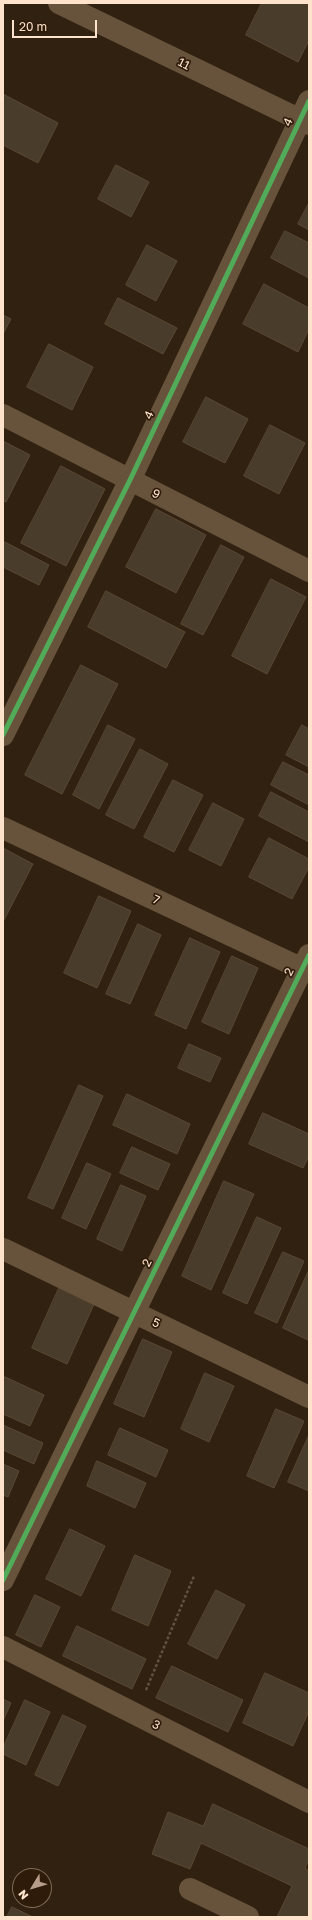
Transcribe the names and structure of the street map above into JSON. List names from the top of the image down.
{
  "streets": {
    "street": [
      "11",
      "4",
      "9",
      "7",
      "2",
      "5",
      "3"
    ]
  },
  "crossings": [
    ["11", "4"],
    ["4", "9"],
    ["7", "2"],
    ["2", "5"]
  ],
  "scale_bar": "20 m",
  "north": "bottom left"
}
